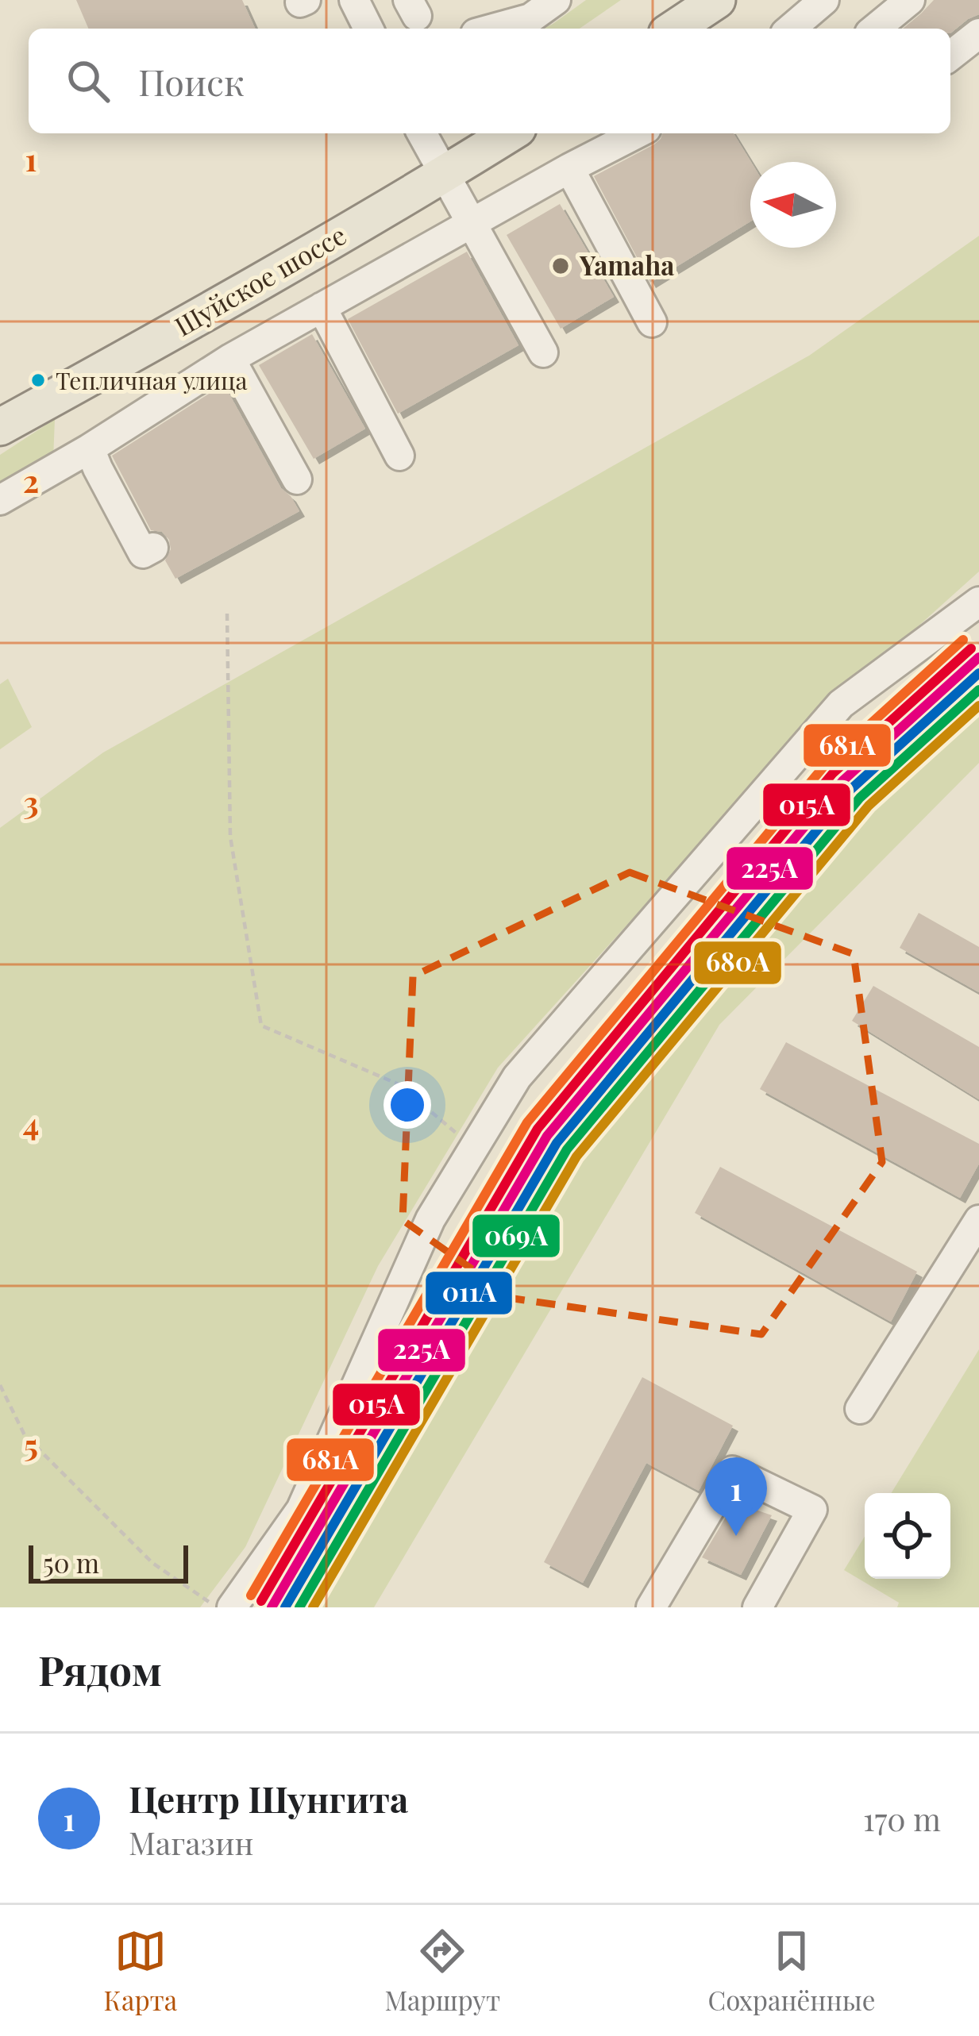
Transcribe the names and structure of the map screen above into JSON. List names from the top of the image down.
{
  "streets": {
    "main road": ["Шуйское шоссе"]
  },
  "places": ["Yamaha", "Тепличная улица"],
  "lines": [
    "transit line 681А",
    "transit line 015А",
    "transit line 225А",
    "transit line 011А",
    "transit line 069А",
    "transit line 680А"
  ],
  "scale_bar": "50 m",
  "north": "left",
  "page": {
    "search": "Поиск",
    "pins": "1",
    "scale": "50 m",
    "heading": "Рядом",
    "list": [
      {
        "mark": "1",
        "name": "Центр Шунгита",
        "note": "Магазин",
        "value": "170 m"
      }
    ],
    "nav": ["Карта", "Маршрут", "Сохранённые"]
  },
  "grid": {
    "rows": [
      "1",
      "2",
      "3",
      "4",
      "5"
    ]
  }
}
